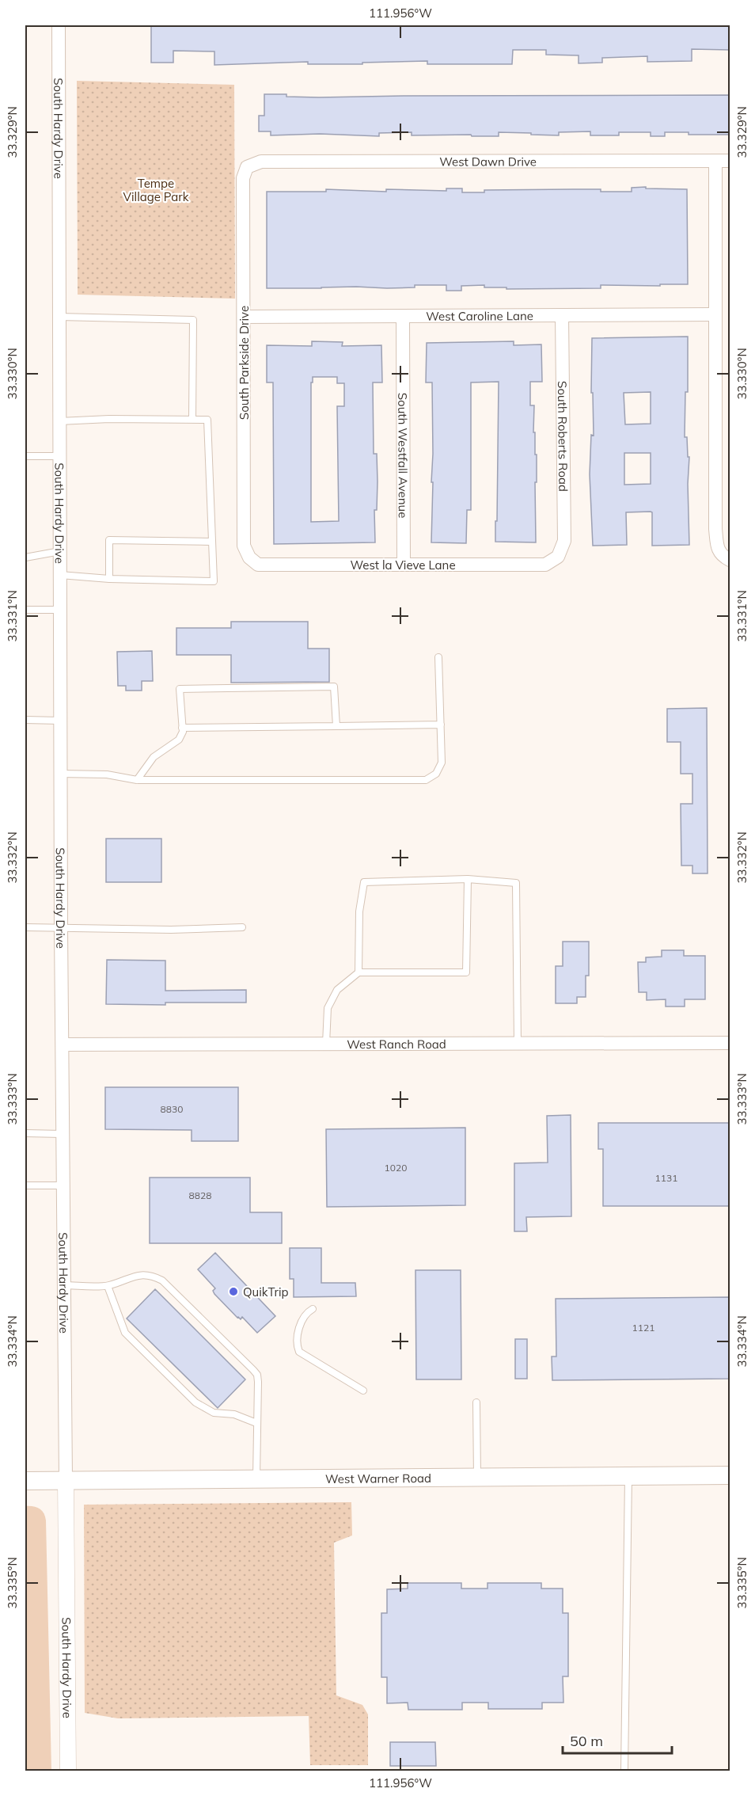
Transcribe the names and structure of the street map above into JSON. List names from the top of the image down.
{
  "streets": {
    "main road": ["West Warner Road"],
    "street": [
      "South Hardy Drive",
      "West Dawn Drive",
      "West Caroline Lane",
      "South Parkside Drive",
      "South Roberts Road",
      "South Westfall Avenue",
      "West la Vieve Lane",
      "West Ranch Road"
    ]
  },
  "crossings": [
    ["South Hardy Drive", "West Ranch Road"],
    ["South Hardy Drive", "West Warner Road"],
    ["West Dawn Drive", "South Parkside Drive"],
    ["West Caroline Lane", "South Parkside Drive"],
    ["West Caroline Lane", "South Roberts Road"],
    ["West Caroline Lane", "South Westfall Avenue"],
    ["South Parkside Drive", "West la Vieve Lane"],
    ["South Roberts Road", "West la Vieve Lane"],
    ["South Westfall Avenue", "West la Vieve Lane"]
  ],
  "parks": ["Tempe Village Park"],
  "places": ["QuikTrip"],
  "house_numbers": [
    "8830",
    "1020",
    "1131",
    "8828",
    "1121"
  ],
  "scale_bar": "50 m",
  "coordinates": [
    "111.956°W",
    "33.329°N",
    "33.330°N",
    "33.331°N",
    "33.332°N",
    "33.333°N",
    "33.334°N",
    "33.335°N"
  ]
}
